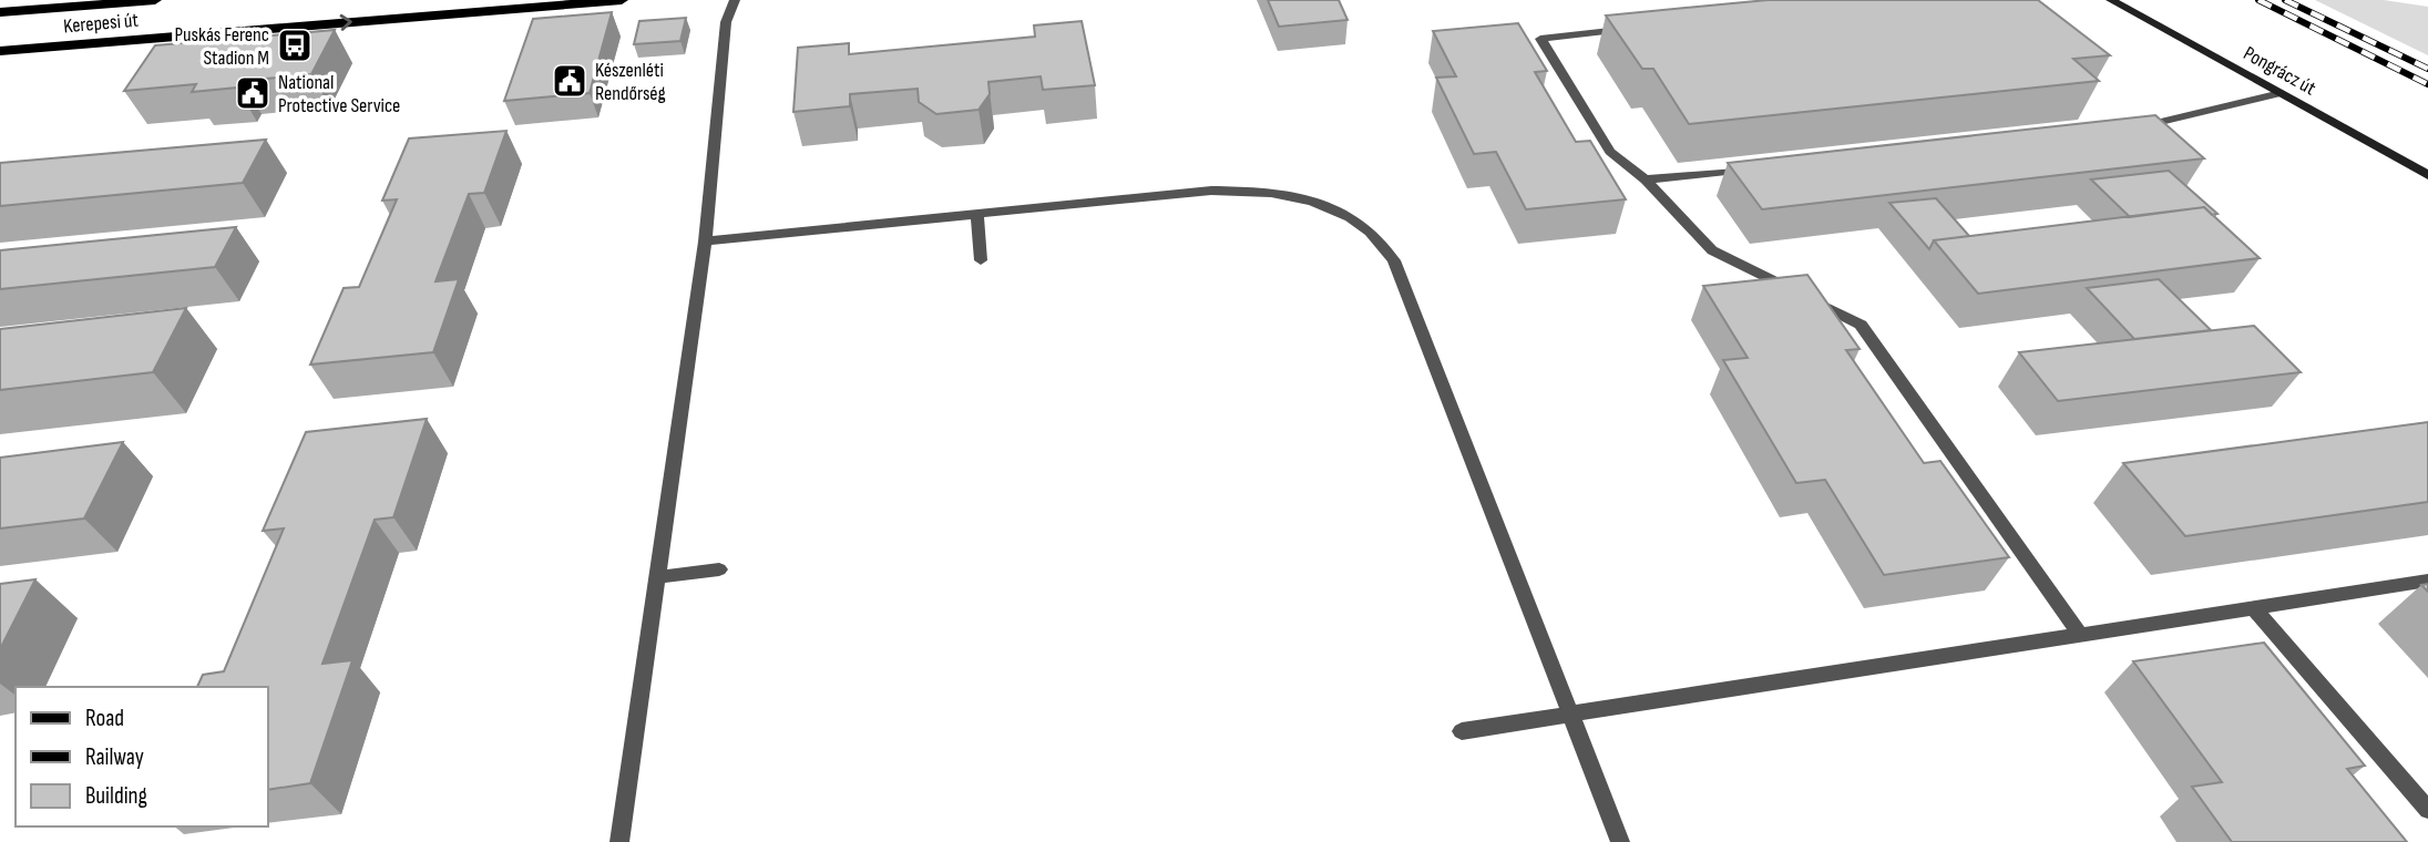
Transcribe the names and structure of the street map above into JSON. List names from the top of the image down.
{
  "streets": {
    "main road": ["Kerepesi út"],
    "street": ["Pongrácz út"]
  },
  "one_way": ["Kerepesi út"],
  "places": {
    "bus stop": ["Puskás Ferenc Stadion M"],
    "public building": ["Készenléti Rendőrség", "National Protective Service"]
  },
  "legend": ["Road", "Railway", "Building"]
}
